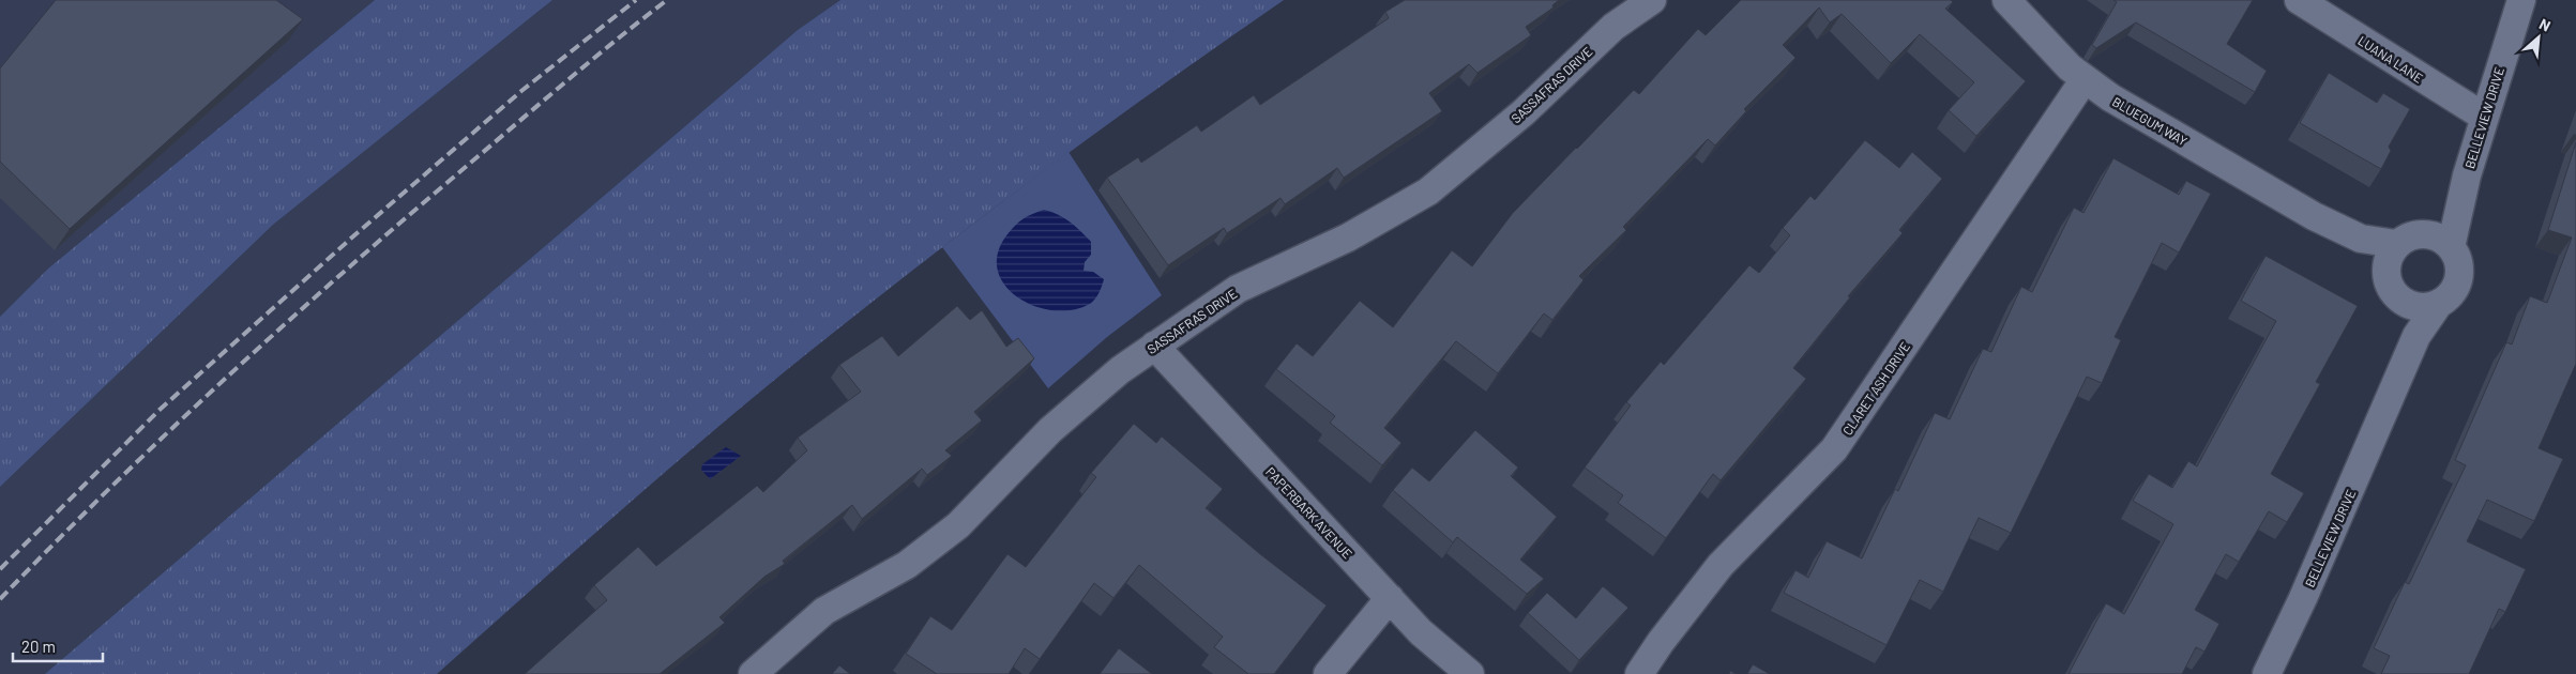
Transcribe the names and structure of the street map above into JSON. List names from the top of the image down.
{
  "streets": {
    "street": [
      "LUANA LANE",
      "SASSAFRAS DRIVE",
      "BELLEVIEW DRIVE",
      "BLUEGUM WAY",
      "CLARET ASH DRIVE",
      "PAPERBARK AVENUE"
    ]
  },
  "crossings": [
    ["LUANA LANE", "BELLEVIEW DRIVE"],
    ["SASSAFRAS DRIVE", "PAPERBARK AVENUE"],
    ["BELLEVIEW DRIVE", "BLUEGUM WAY"],
    ["BLUEGUM WAY", "CLARET ASH DRIVE"]
  ],
  "scale_bar": "20 m",
  "north": "top right"
}
